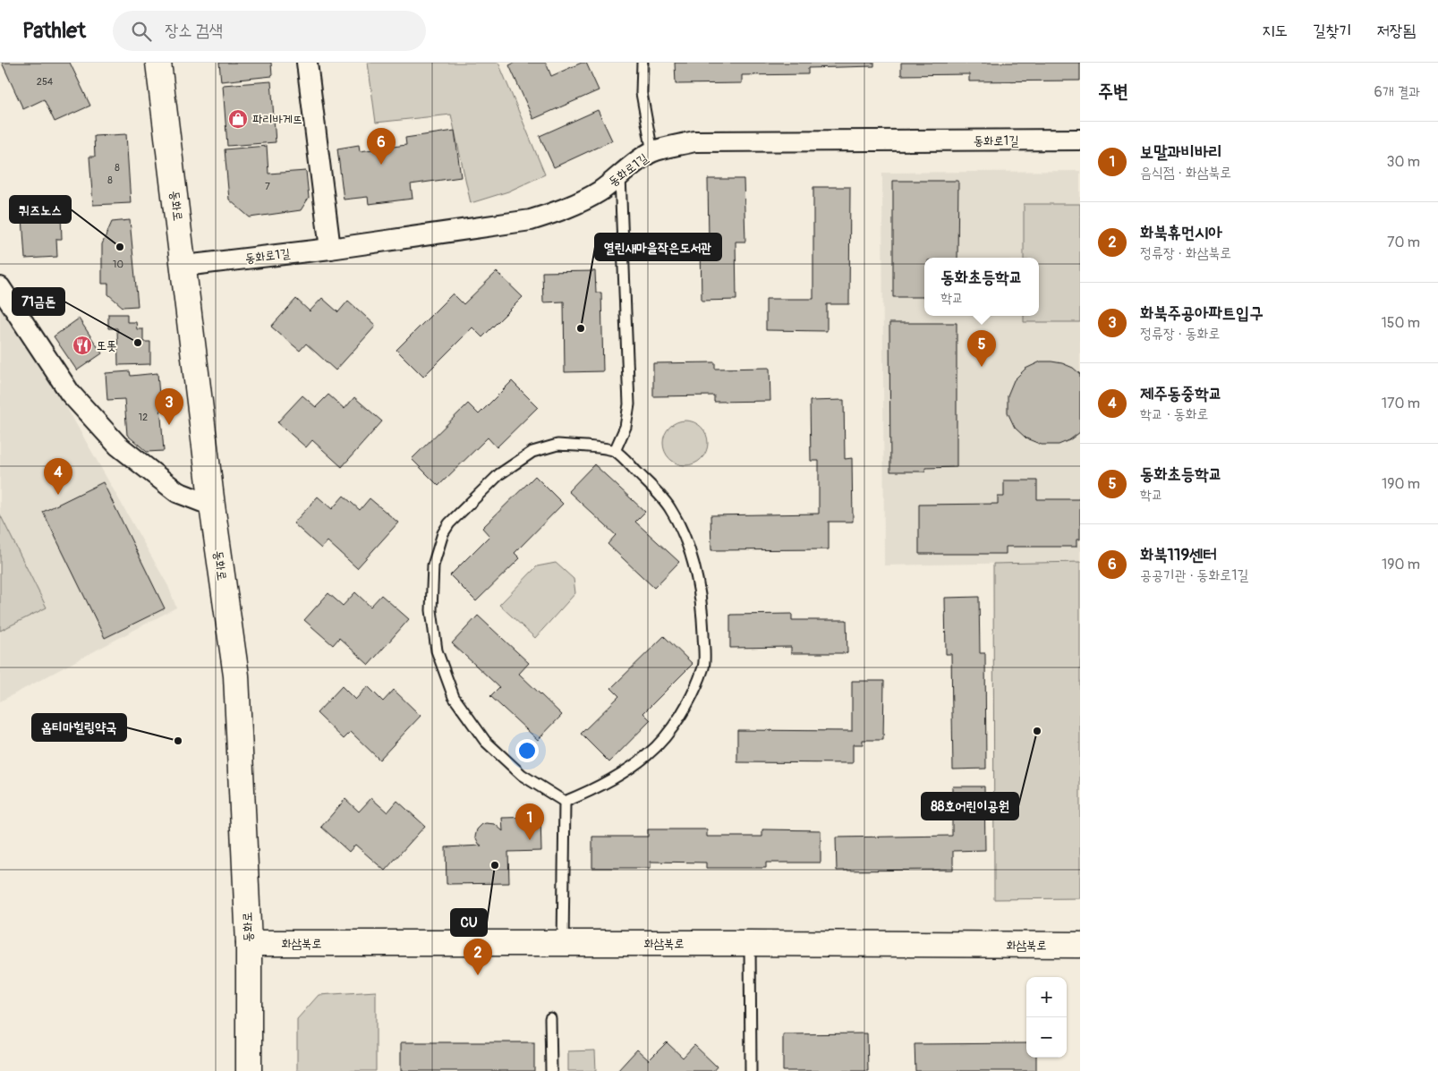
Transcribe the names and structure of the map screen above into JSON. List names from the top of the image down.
{
  "streets": {
    "street": ["동화로1길", "동화로", "화삼북로"]
  },
  "crossings": [
    ["동화로1길", "동화로"],
    ["동화로", "화삼북로"]
  ],
  "places": {
    "shop": ["파리바게뜨"],
    "other": [
      "퀴즈노스",
      "열린새마을작은도서관",
      "71금돈",
      "88호어린이공원",
      "옵티마힐링약국",
      "CU"
    ],
    "restaurant": ["또똣"]
  },
  "house_numbers": [
    "254",
    "8",
    "8",
    "7",
    "10",
    "12"
  ],
  "page": {
    "header": "Pathlet",
    "search": "장소 검색",
    "nav": ["지도", "길찾기", "저장됨"],
    "heading": ["주변", "6개 결과"],
    "list": [
      {
        "mark": "1",
        "name": "보말과비바리",
        "note": "음식점 · 화삼북로",
        "value": "30 m"
      },
      {
        "mark": "2",
        "name": "화북휴먼시아",
        "note": "정류장 · 화삼북로",
        "value": "70 m"
      },
      {
        "mark": "3",
        "name": "화북주공아파트입구",
        "note": "정류장 · 동화로",
        "value": "150 m"
      },
      {
        "mark": "4",
        "name": "제주동중학교",
        "note": "학교 · 동화로",
        "value": "170 m"
      },
      {
        "mark": "5",
        "name": "동화초등학교",
        "note": "학교",
        "value": "190 m"
      },
      {
        "mark": "6",
        "name": "화북119센터",
        "note": "공공기관 · 동화로1길",
        "value": "190 m"
      }
    ],
    "pins": [
      "6",
      "5",
      "3",
      "4",
      "1",
      "2"
    ],
    "popup": ["동화초등학교", "학교"],
    "map_buttons": ["+", "−"]
  }
}
